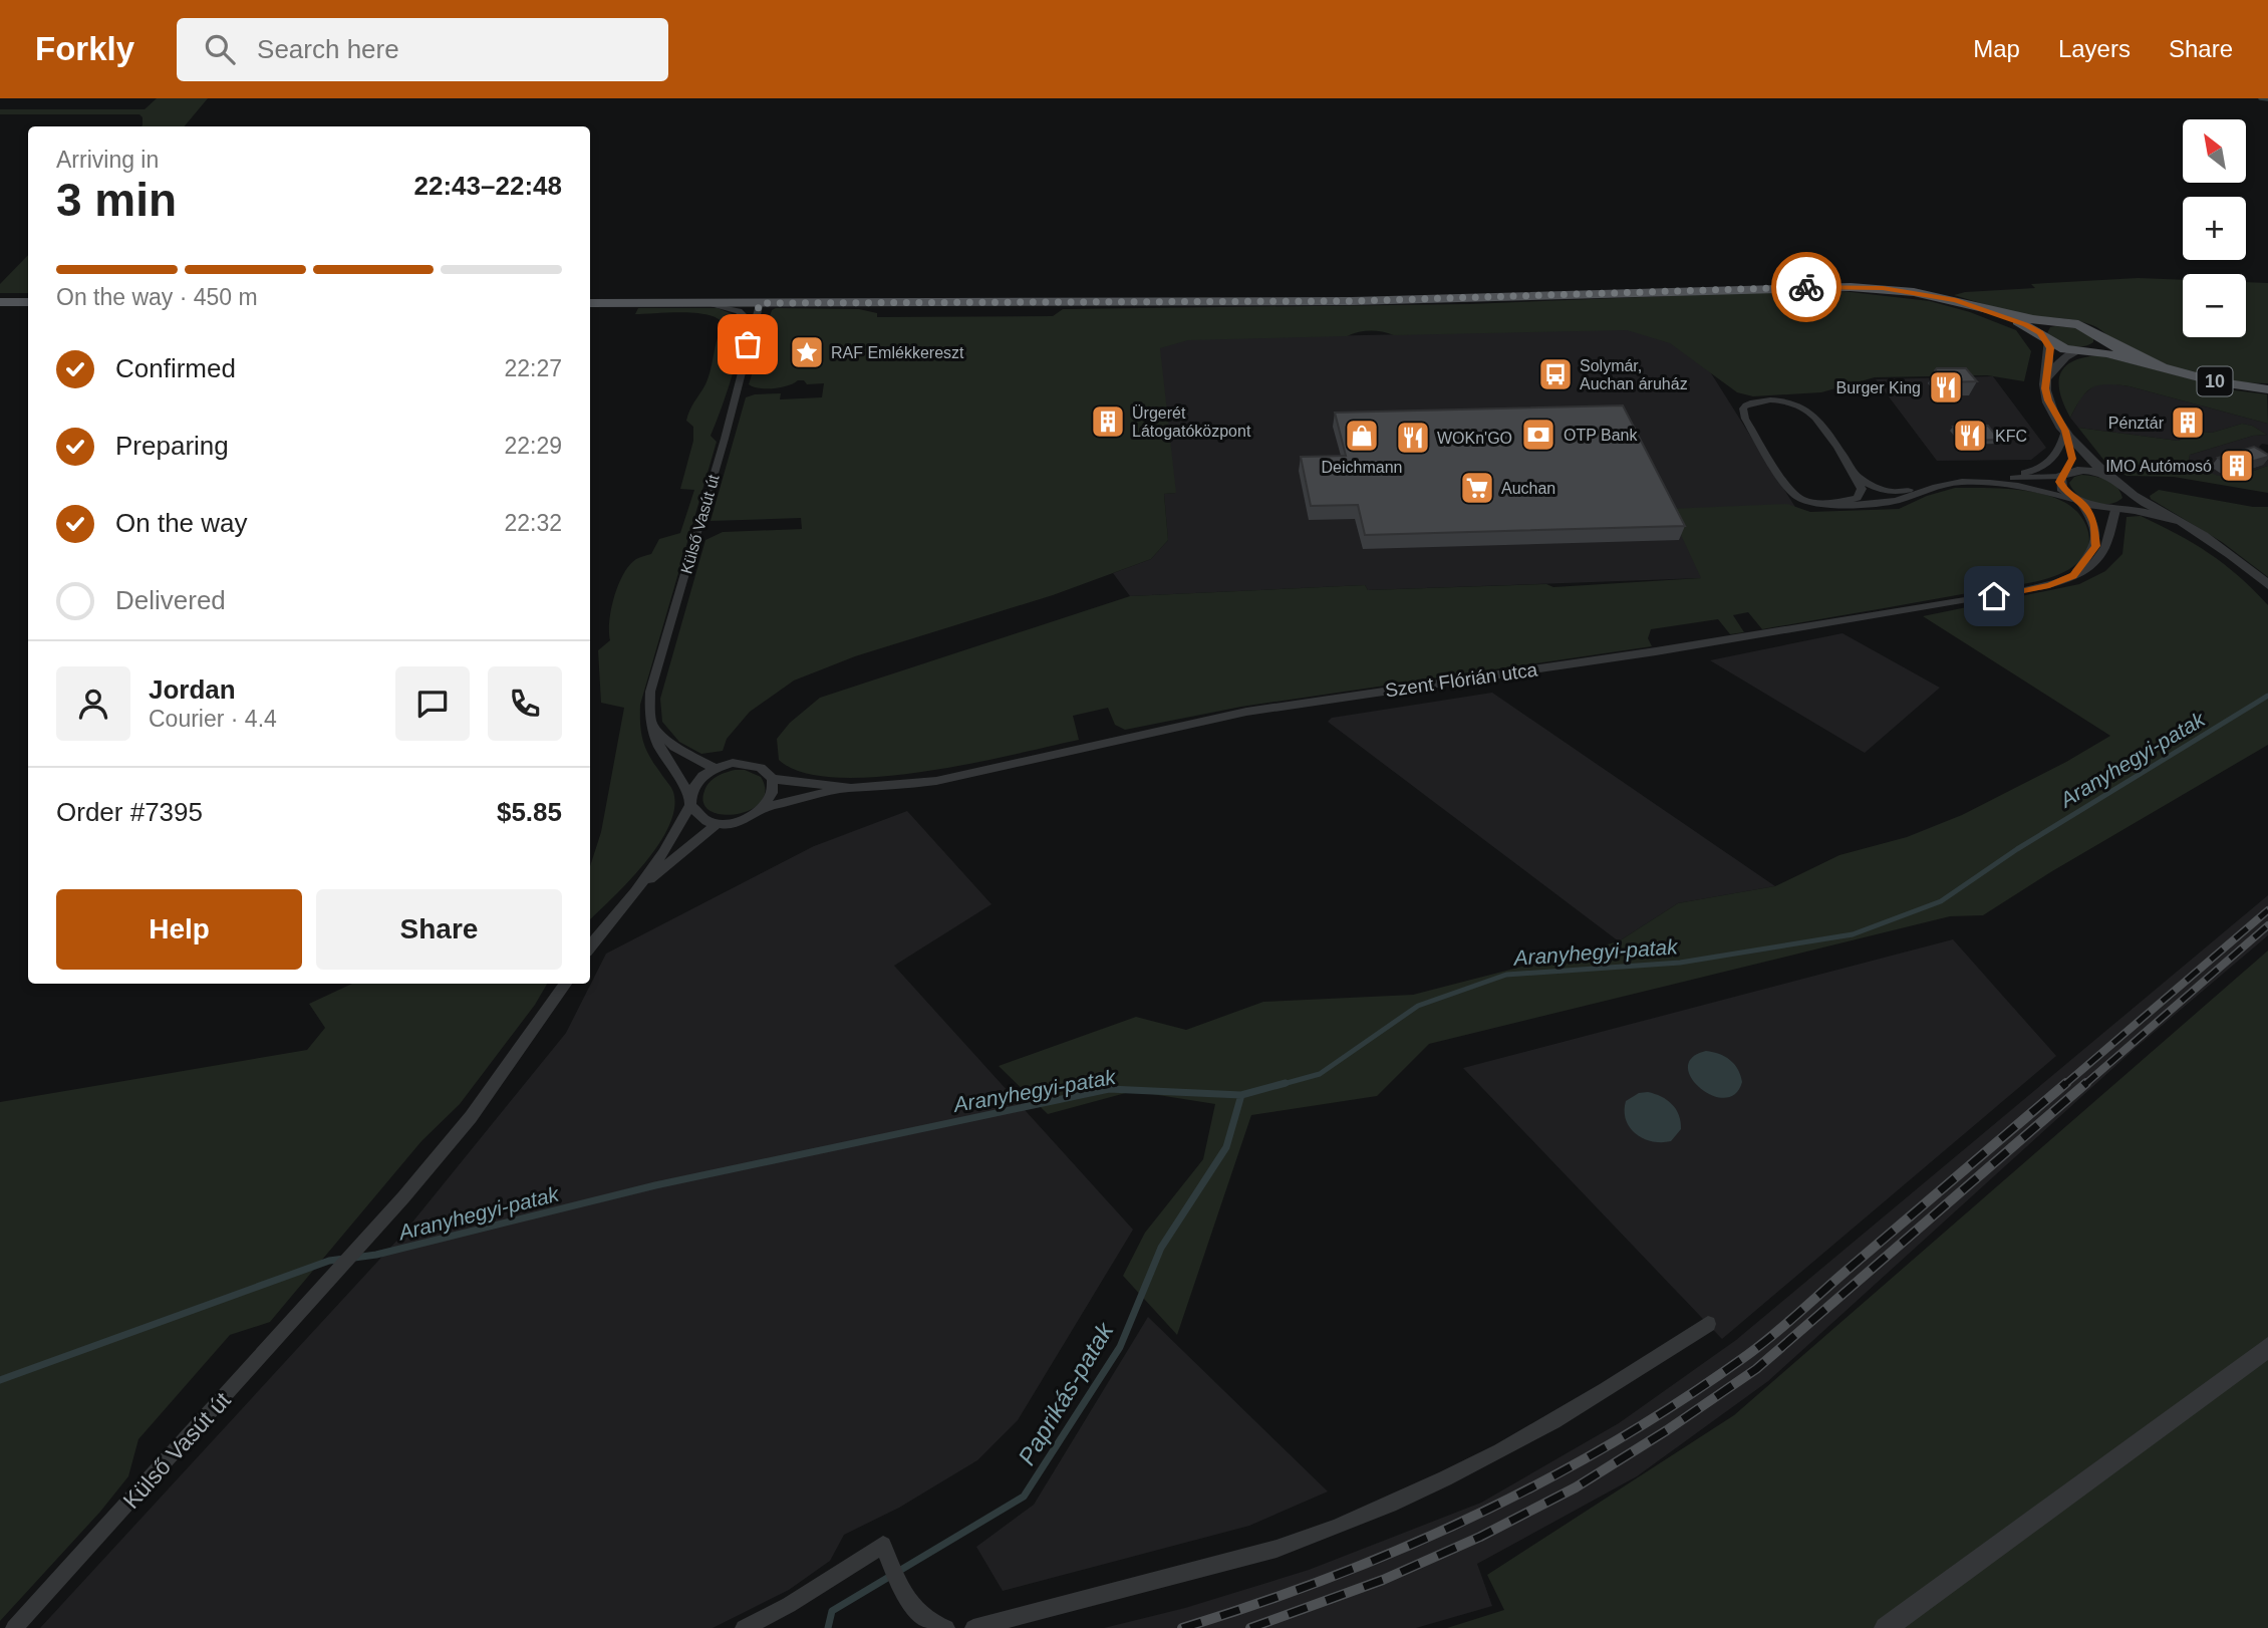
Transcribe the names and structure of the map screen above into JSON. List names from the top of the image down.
{
  "streets": {
    "main road": ["10"],
    "street": ["Külső Vasút út", "Szent Flórián utca"]
  },
  "crossings": [
    ["10", "Külső Vasút út"],
    ["Külső Vasút út", "Szent Flórián utca"]
  ],
  "water": ["Aranyhegyi-patak", "Paprikás-patak"],
  "places": {
    "place": ["RAF Emlékkereszt"],
    "bus stop": ["Solymár, Auchan áruház"],
    "restaurant": ["Burger King", "KFC", "WOKn'GO"],
    "building": ["Ürgerét Látogatóközpont", "Pénztár", "IMO Autómosó"],
    "bank": ["OTP Bank"],
    "shop": ["Deichmann"],
    "supermarket": ["Auchan"]
  },
  "north": "top left",
  "page": {
    "header": "Forkly",
    "search": "Search here",
    "nav": ["Map", "Layers", "Share"],
    "map_buttons": ["+", "−"],
    "heading": ["3 min", "Arriving in", "22:43–22:48"],
    "panel": [
      "Jordan",
      "Courier · 4.4",
      "Order #7395",
      "$5.85"
    ],
    "bar": "On the way · 450 m",
    "list": [
      ["Confirmed", "22:27"],
      ["Preparing", "22:29"],
      ["On the way", "22:32"],
      "Delivered"
    ],
    "buttons": ["Help", "Share"]
  }
}
